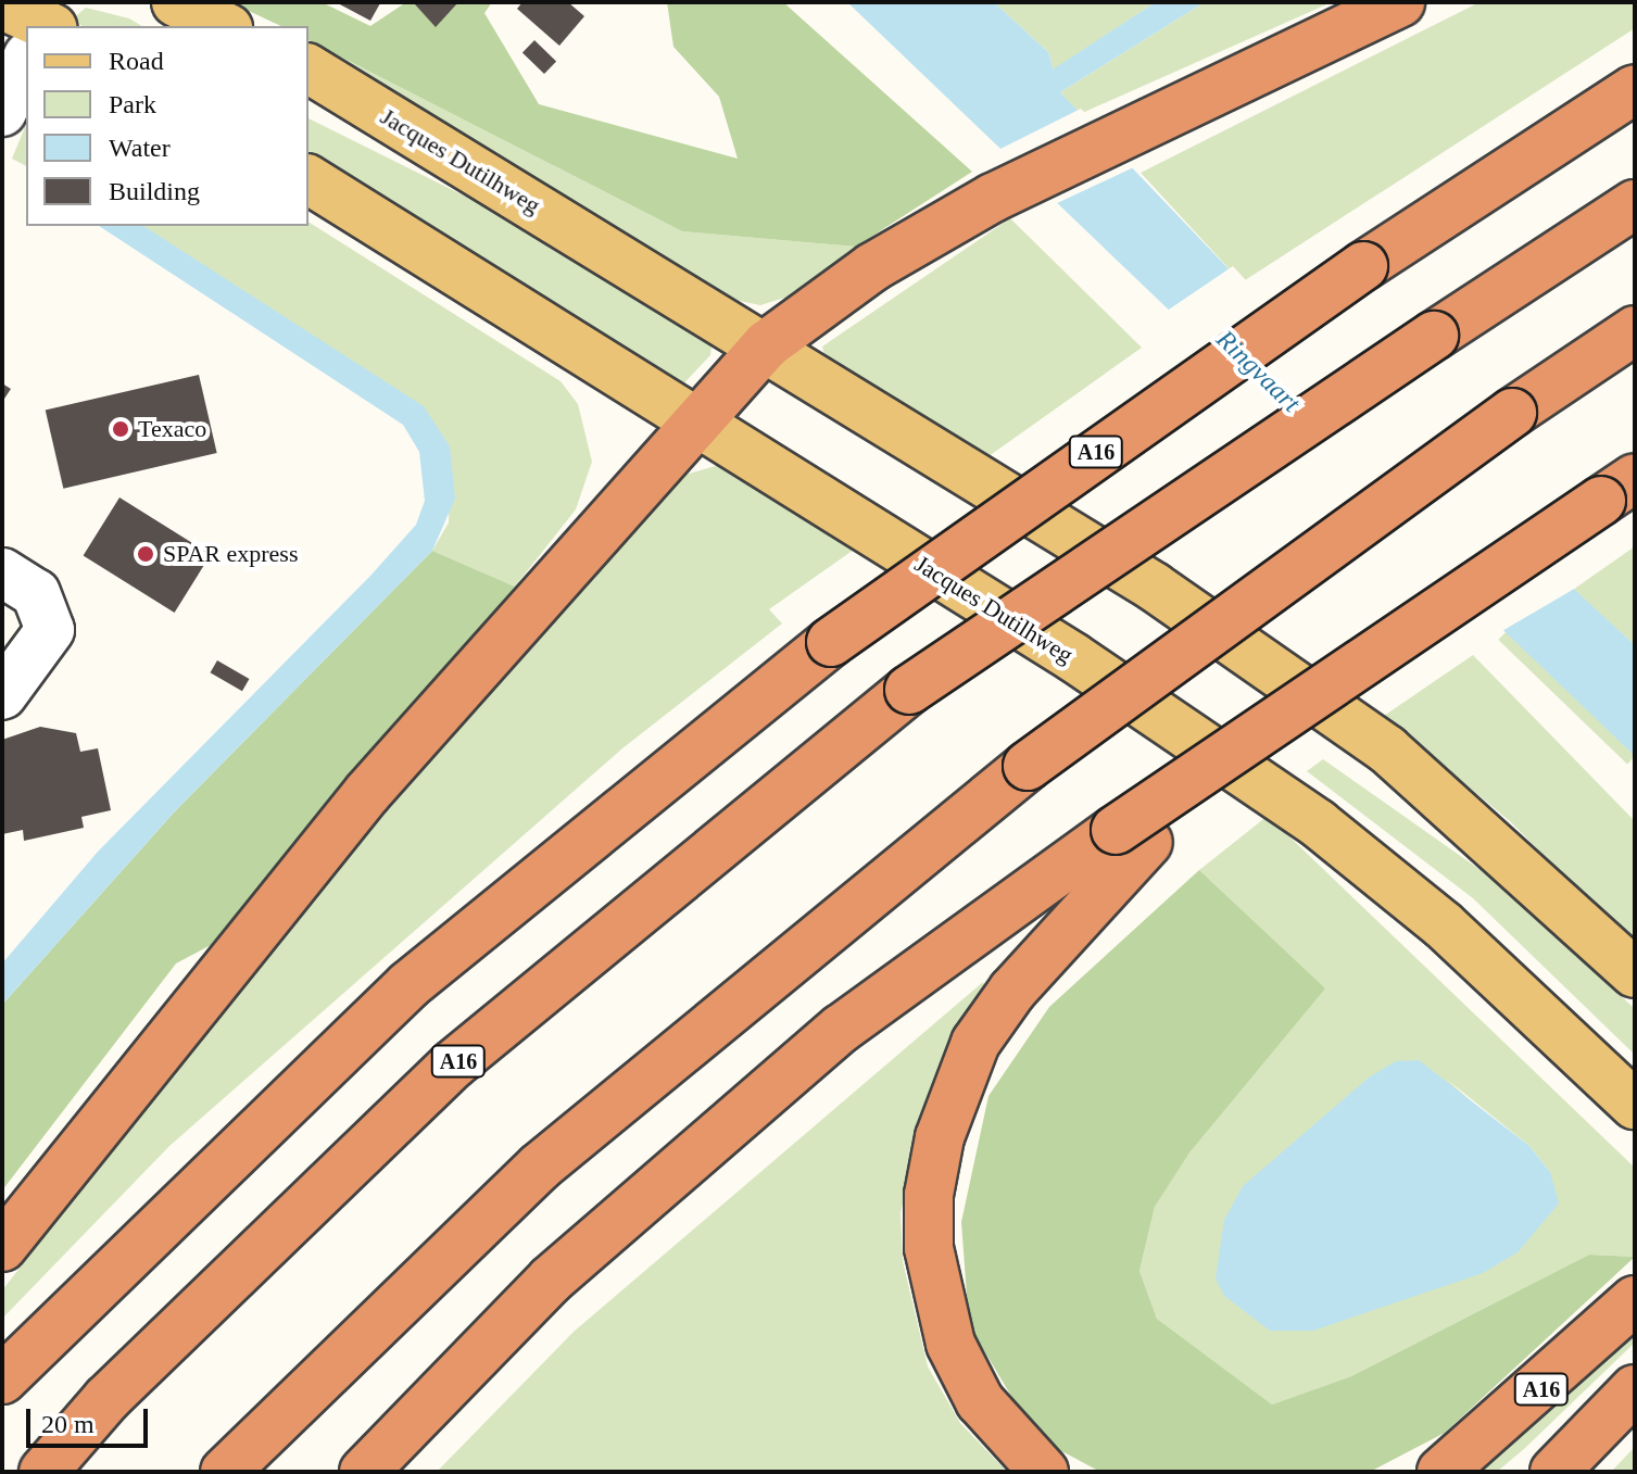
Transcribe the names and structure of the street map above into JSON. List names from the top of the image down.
{
  "streets": {
    "highway": ["A16"],
    "main road": ["Jacques Dutilhweg"]
  },
  "water": ["Ringvaart"],
  "places": ["Texaco", "SPAR express"],
  "legend": [
    "Road",
    "Park",
    "Water",
    "Building"
  ],
  "scale_bar": "20 m"
}
